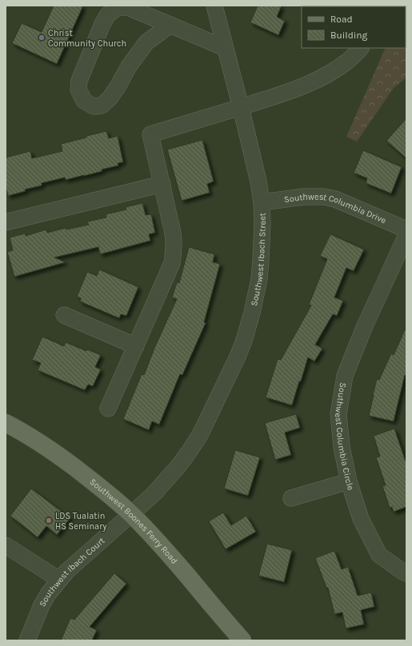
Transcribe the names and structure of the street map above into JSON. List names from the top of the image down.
{
  "streets": {
    "main road": ["Southwest Boones Ferry Road"],
    "street": [
      "Southwest Columbia Drive",
      "Southwest Ibach Street",
      "Southwest Columbia Circle",
      "Southwest Ibach Court"
    ]
  },
  "crossings": [
    ["Southwest Columbia Drive", "Southwest Ibach Street"],
    ["Southwest Ibach Street", "Southwest Boones Ferry Road"],
    ["Southwest Ibach Street", "Southwest Ibach Court"],
    ["Southwest Boones Ferry Road", "Southwest Ibach Court"]
  ],
  "places": ["Christ Community Church", "LDS Tualatin HS Seminary"],
  "legend": ["Road", "Building"]
}
